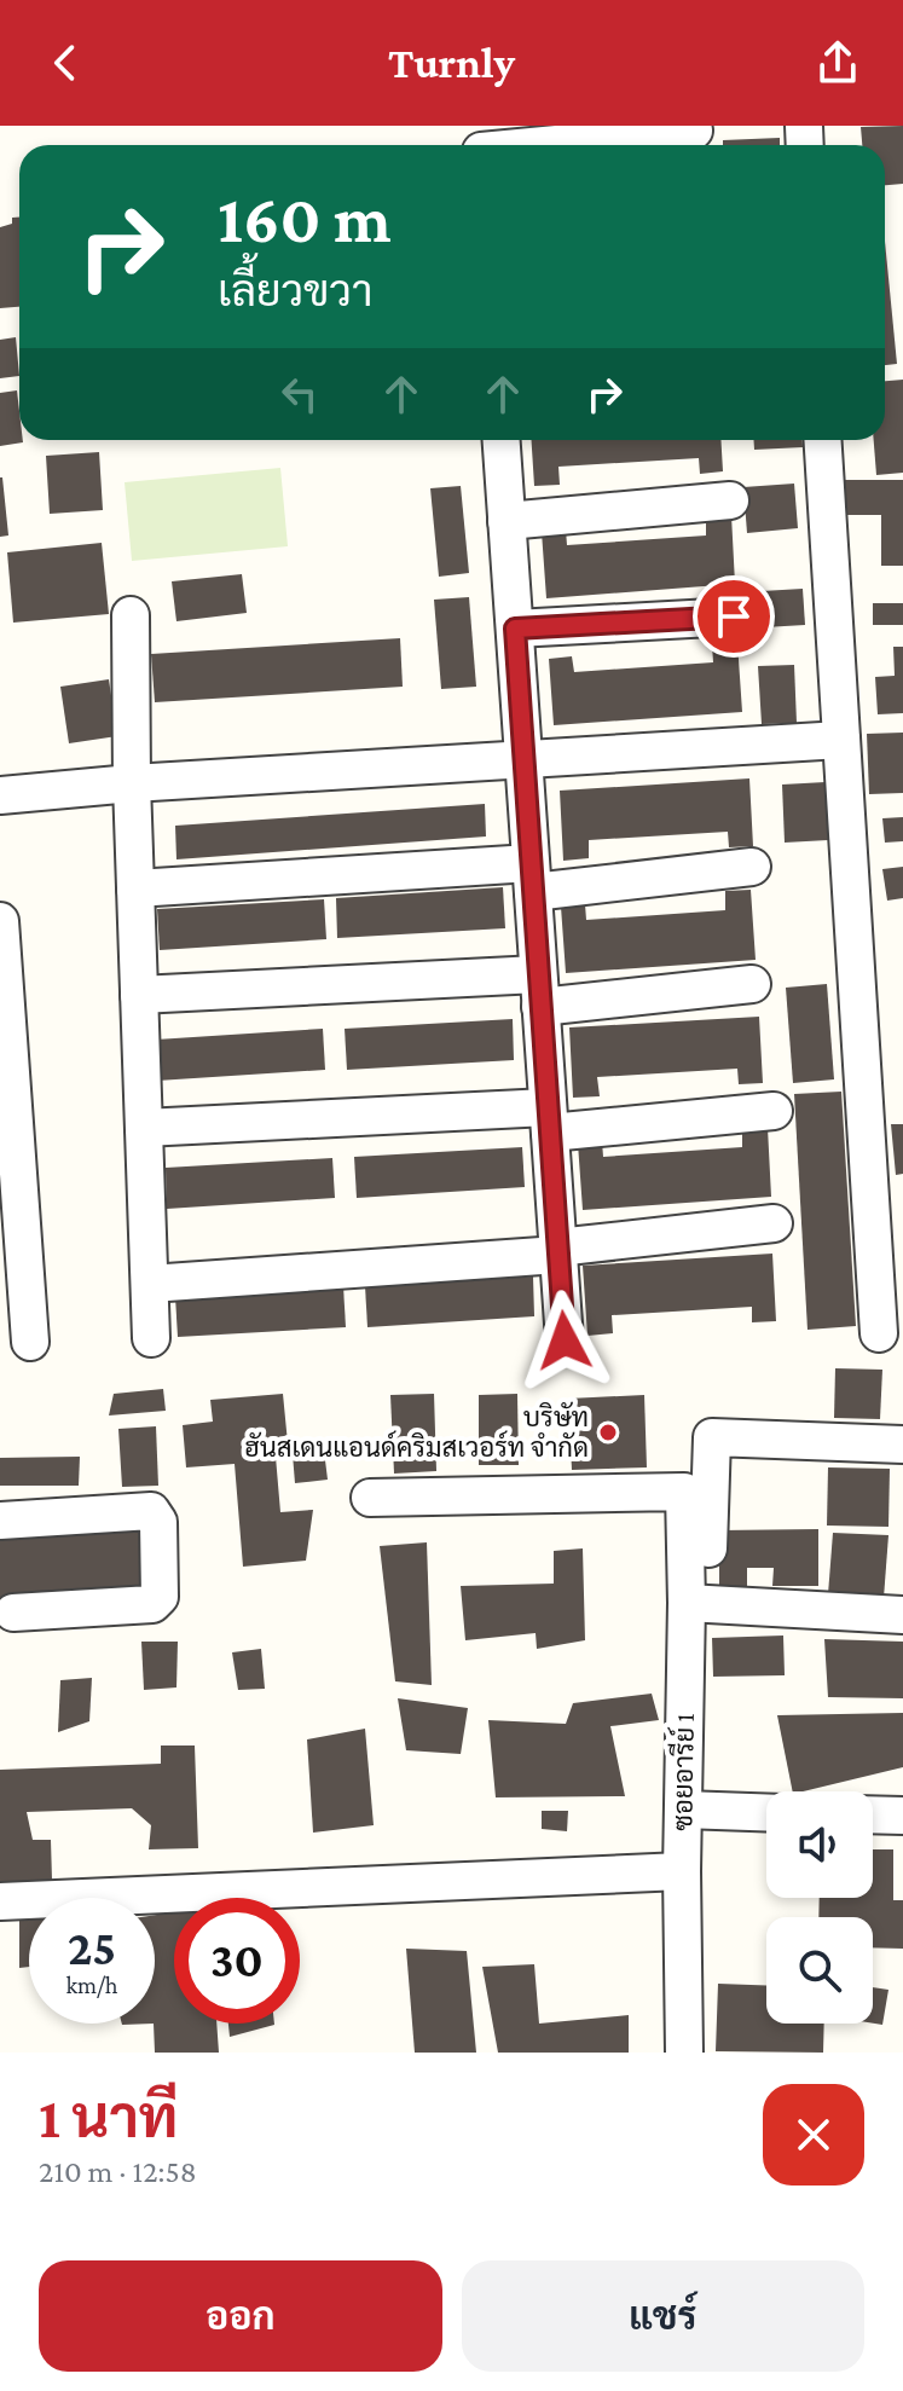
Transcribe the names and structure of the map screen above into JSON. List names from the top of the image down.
{
  "streets": {
    "street": ["ซอยอารีย์ 1"]
  },
  "places": ["บริษัท ฮันสเดนแอนด์คริมสเวอร์ท จำกัด"],
  "page": {
    "header": "Turnly",
    "turn": ["160 m", "เลี้ยวขวา"],
    "speed": "25 km/h",
    "limit": "30",
    "heading": ["1 นาที", "210 m · 12:58"],
    "buttons": ["ออก", "แชร์"]
  }
}
